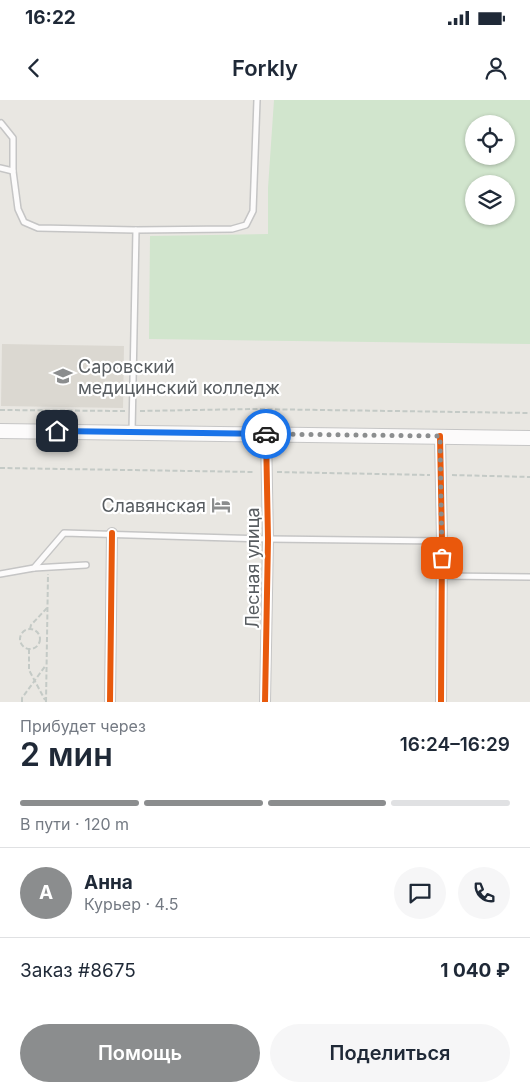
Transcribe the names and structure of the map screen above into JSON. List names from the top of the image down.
{
  "streets": {
    "street": ["Лесная улица"]
  },
  "places": {
    "school or university": ["Саровский медицинский колледж"],
    "hotel": ["Славянская"]
  },
  "page": {
    "status": "16:22",
    "header": "Forkly",
    "heading": ["2 мин", "Прибудет через", "16:24–16:29"],
    "panel": [
      "Анна",
      "Курьер · 4.5",
      "Заказ #8675",
      "1 040 ₽"
    ],
    "bar": "В пути · 120 m",
    "round": "А",
    "buttons": ["Помощь", "Поделиться"]
  }
}
